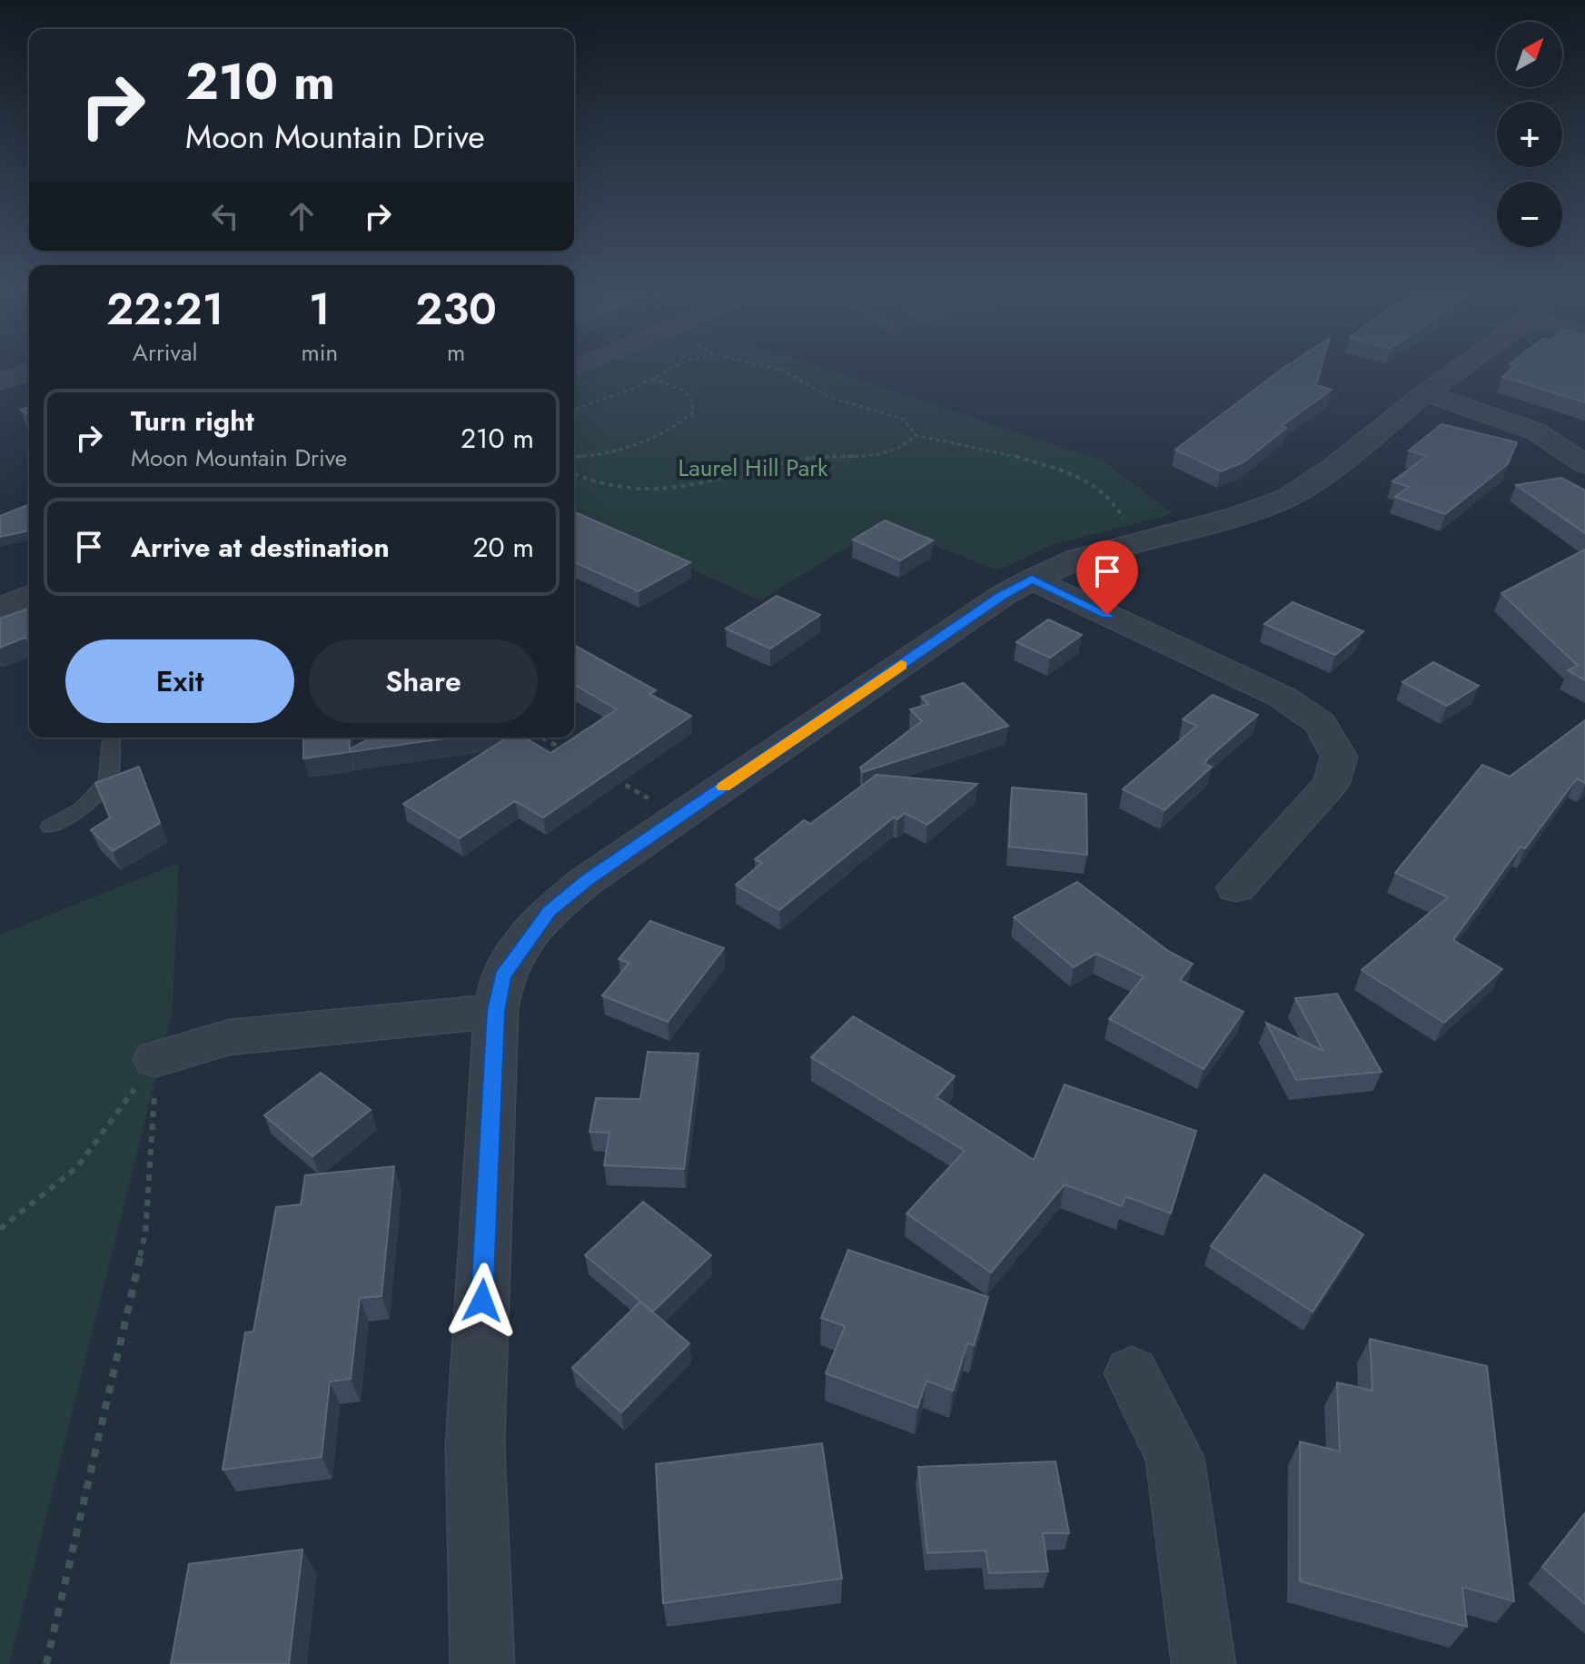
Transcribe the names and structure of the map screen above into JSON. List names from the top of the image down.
{
  "parks": ["Laurel Hill Park"],
  "north": "top right",
  "page": {
    "map_buttons": ["+", "−"],
    "turn": ["210 m", "Moon Mountain Drive"],
    "eta": [
      "22:21",
      "Arrival",
      "1",
      "min",
      "230",
      "m"
    ],
    "list": [
      {
        "name": "Turn right",
        "note": "Moon Mountain Drive",
        "value": "210 m"
      },
      {
        "name": "Arrive at destination",
        "value": "20 m"
      }
    ],
    "buttons": ["Exit", "Share"]
  }
}
